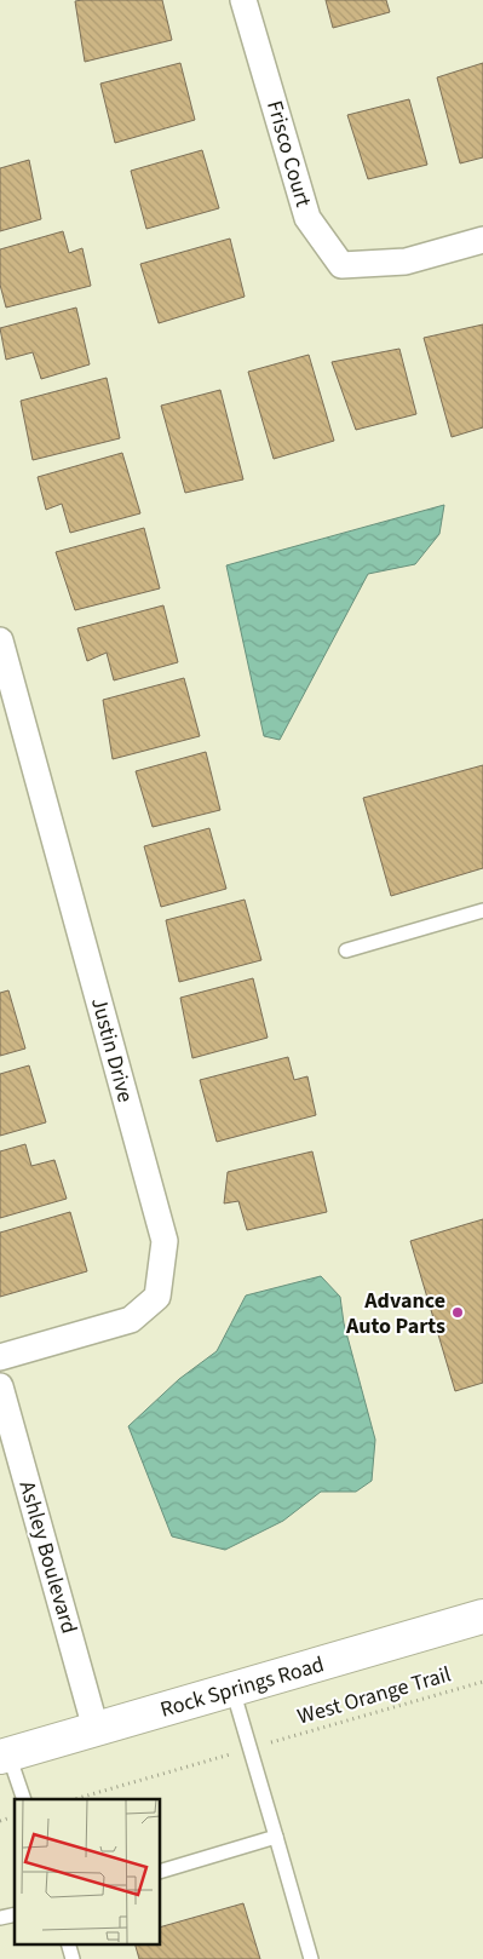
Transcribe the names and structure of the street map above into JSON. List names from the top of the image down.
{
  "streets": {
    "main road": ["Rock Springs Road"],
    "street": ["Frisco Court", "Justin Drive", "Ashley Boulevard"],
    "path": ["West Orange Trail"]
  },
  "crossings": [
    ["Ashley Boulevard", "Rock Springs Road"]
  ],
  "places": ["Advance Auto Parts"]
}
